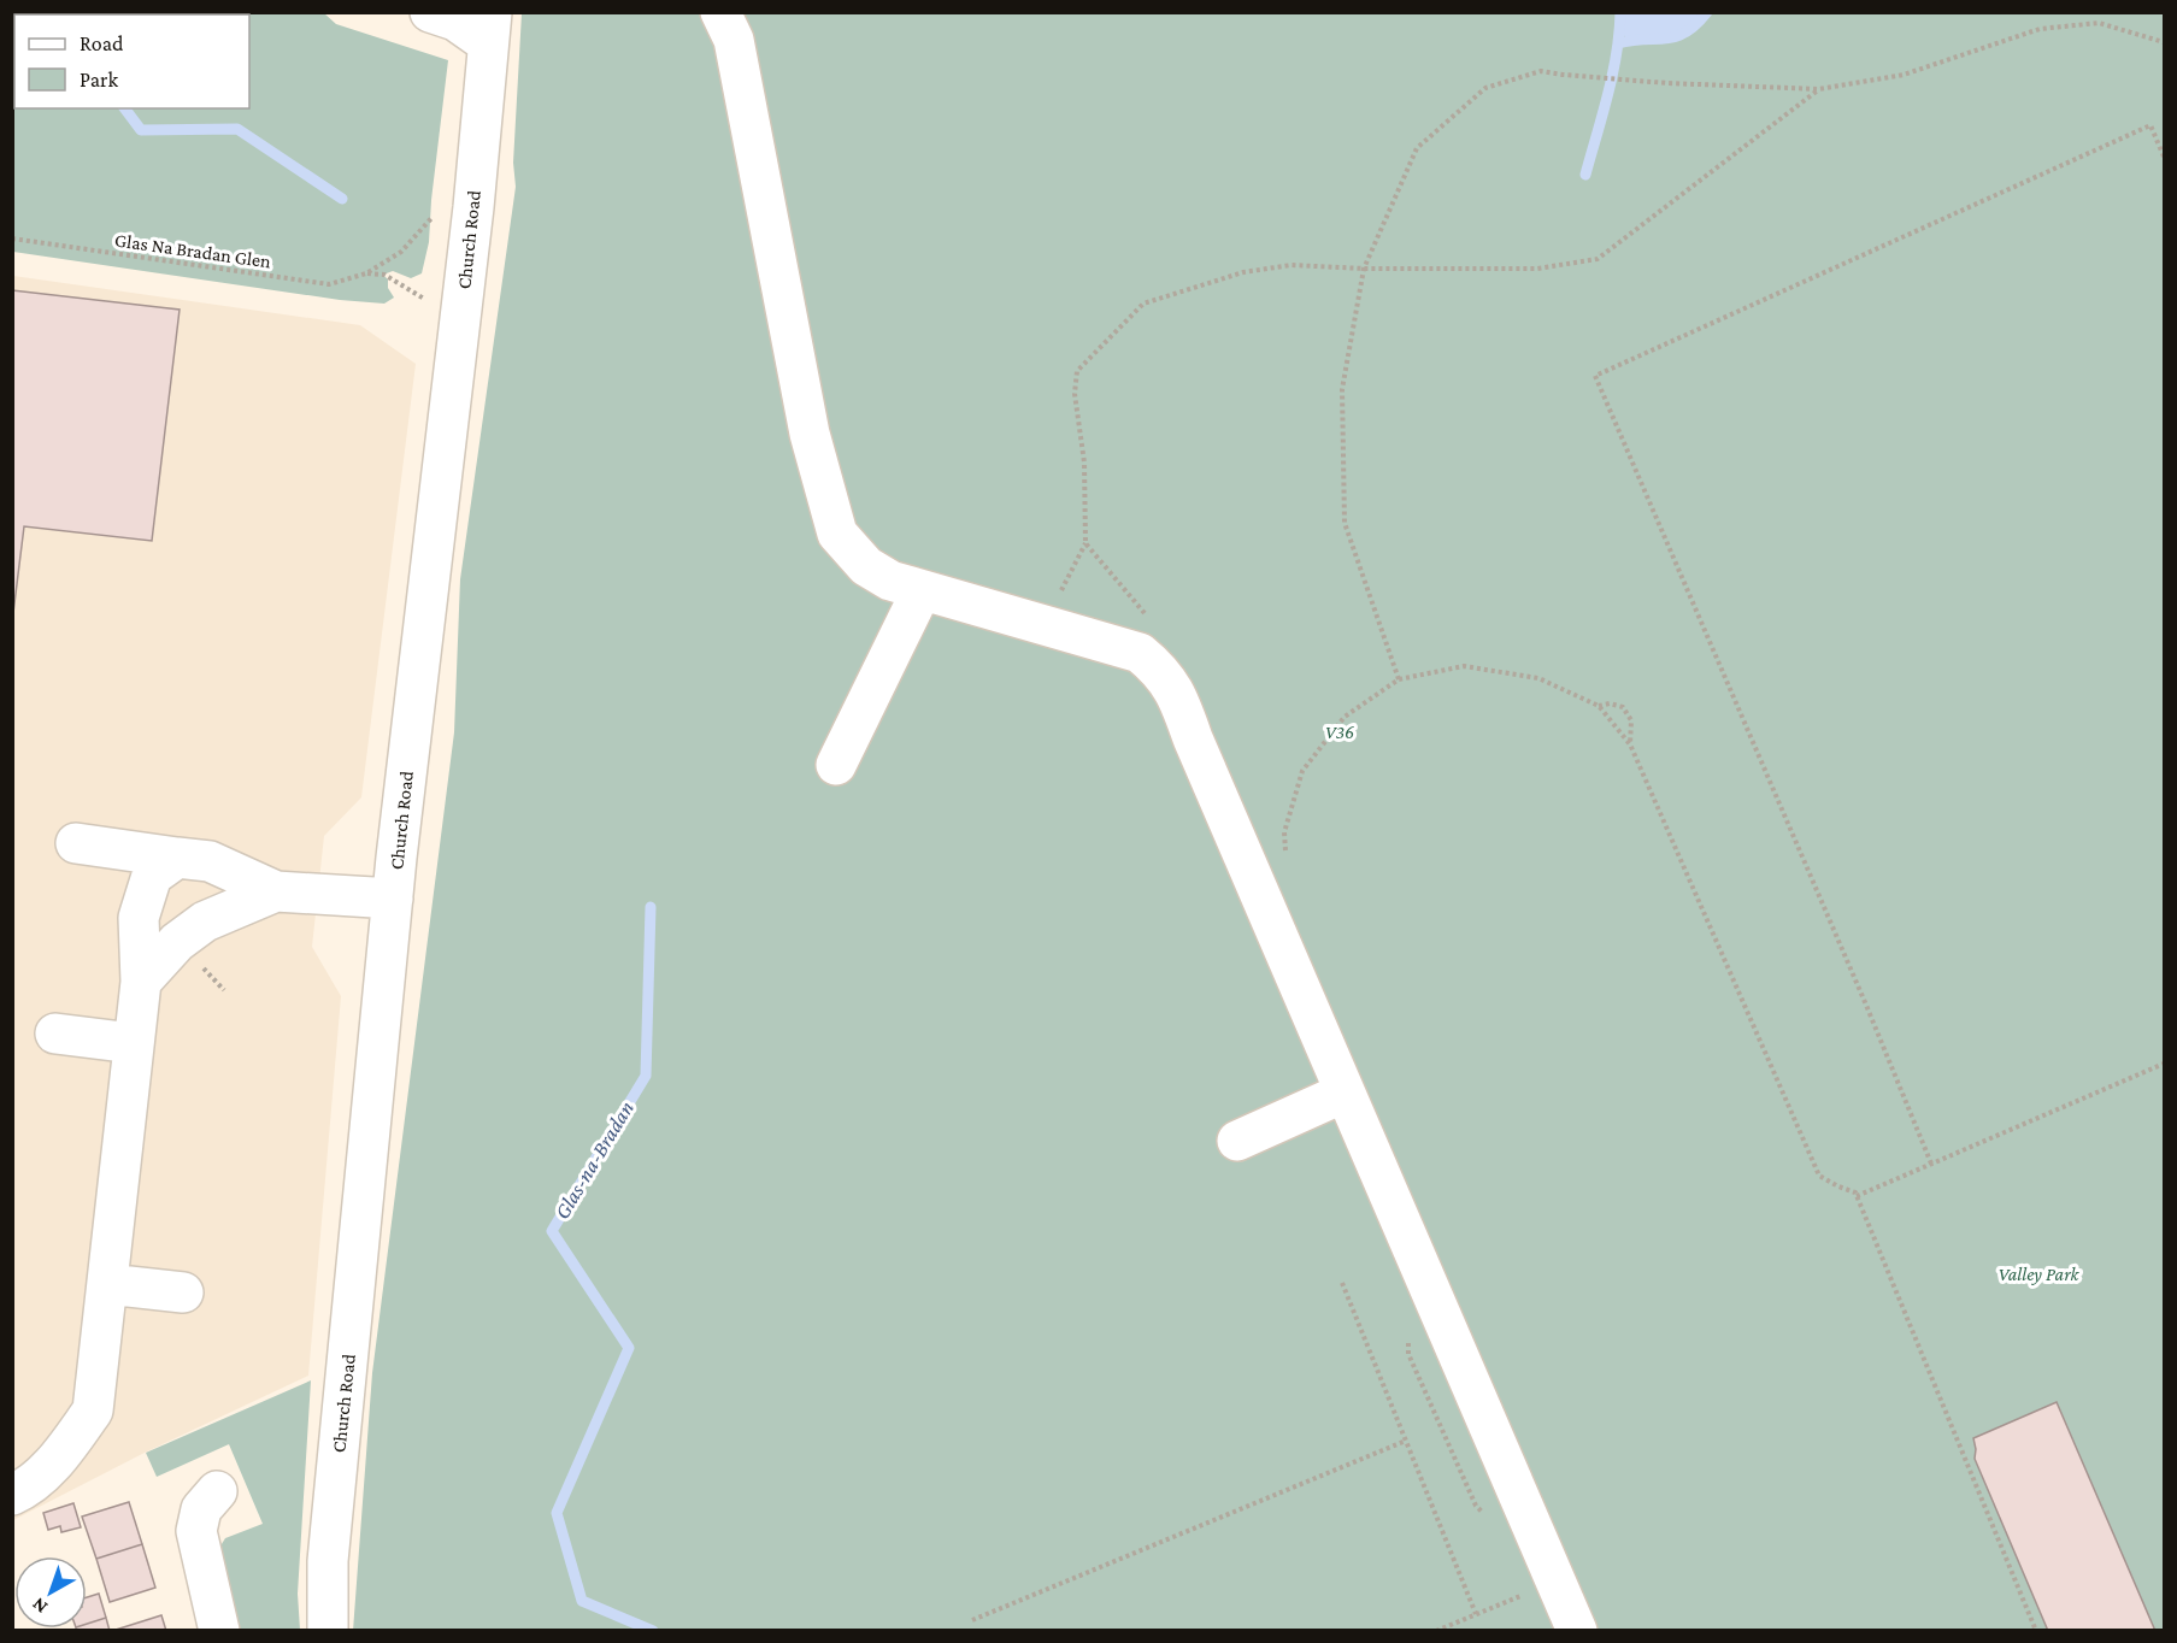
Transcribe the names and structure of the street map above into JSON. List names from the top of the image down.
{
  "streets": {
    "street": ["Church Road"],
    "path": ["Glas Na Bradan Glen"]
  },
  "water": ["Glas-na-Bradan"],
  "parks": ["V36", "Valley Park"],
  "legend": ["Road", "Park"],
  "north": "bottom left"
}
